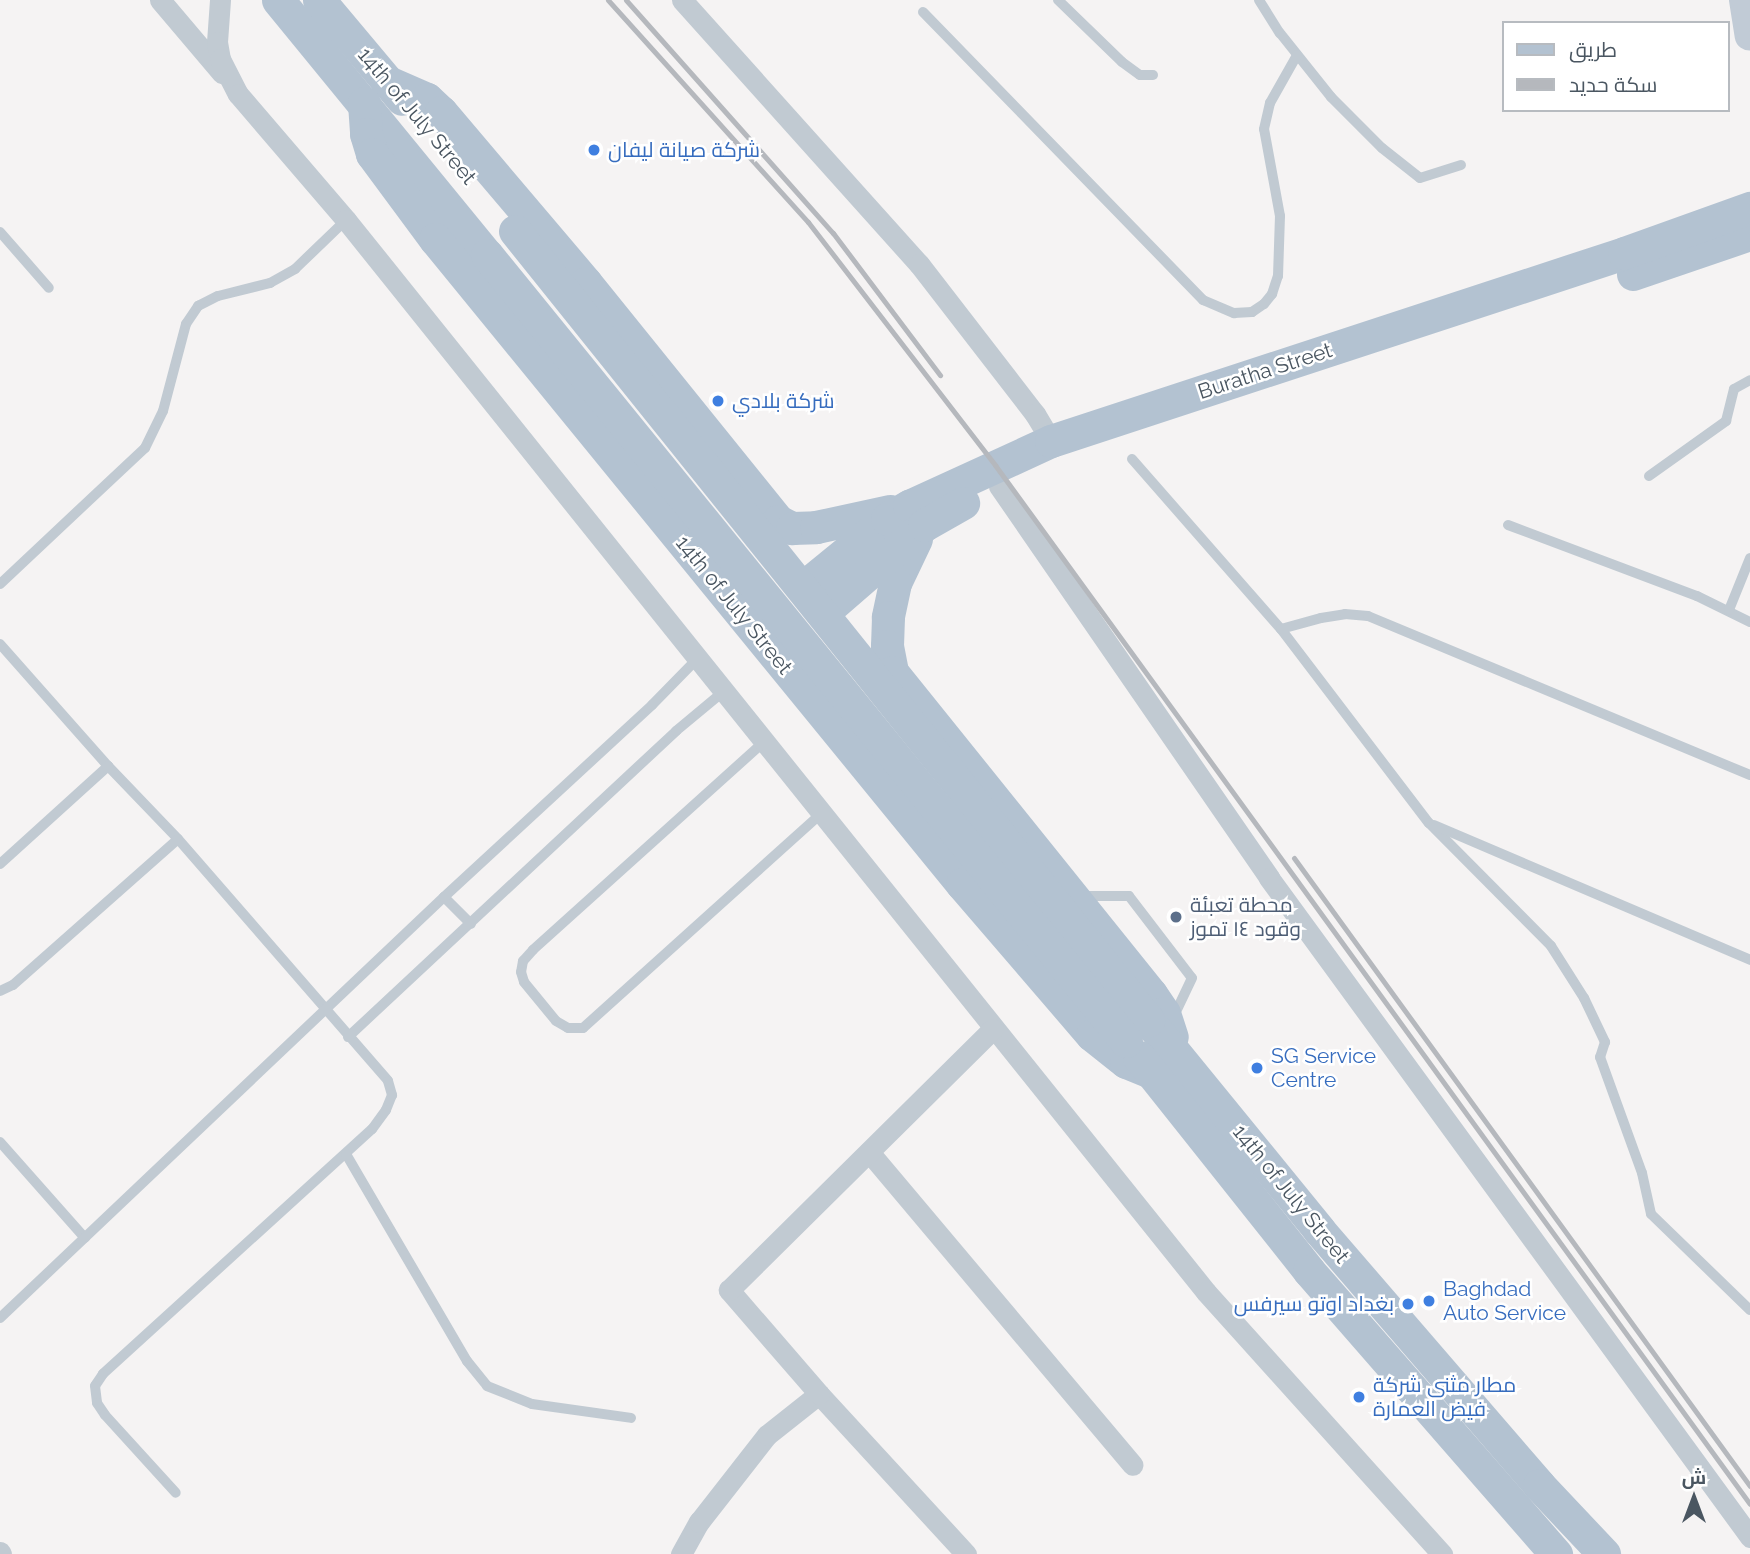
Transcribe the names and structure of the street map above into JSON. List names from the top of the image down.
{
  "streets": {
    "main road": ["14th of July Street", "Buratha Street"]
  },
  "places": [
    "شركة صيانة ليفان",
    "شركة بلادي",
    "محطة تعبئة وقود ١٤ تموز",
    "SG Service Centre",
    "Baghdad Auto Service",
    "بغداد اوتو سيرفس",
    "مطار مثنى شركة فيض العمارة"
  ],
  "legend": ["طريق", "سكة حديد"],
  "north": "top"
}
